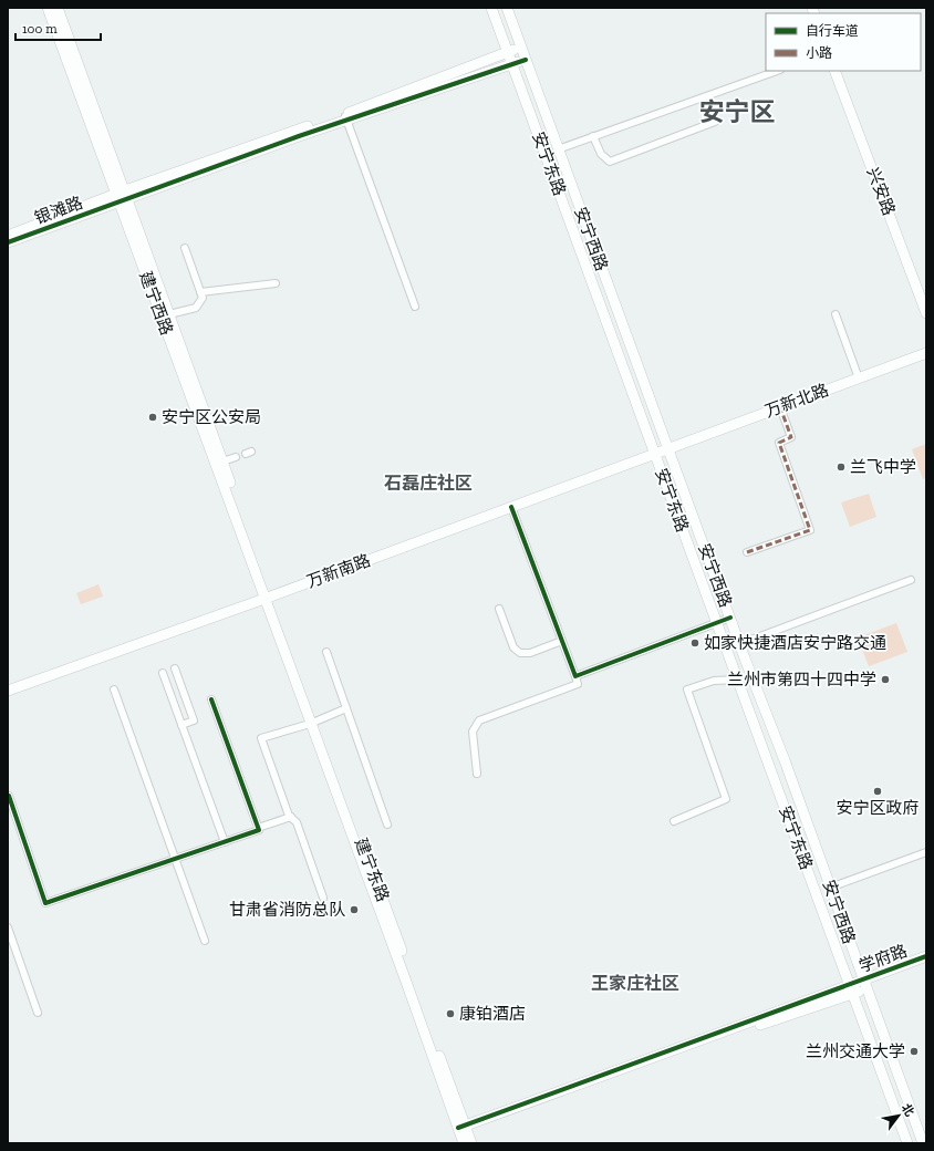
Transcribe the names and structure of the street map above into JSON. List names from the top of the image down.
{
  "streets": {
    "main road": [
      "安宁东路",
      "兴安路",
      "银滩路",
      "安宁西路",
      "建宁西路",
      "万新北路",
      "万新南路",
      "建宁东路",
      "学府路"
    ]
  },
  "crossings": [
    ["安宁东路", "万新南路"],
    ["银滩路", "建宁西路"],
    ["安宁西路", "万新北路"],
    ["安宁西路", "万新南路"],
    ["安宁西路", "学府路"],
    ["建宁西路", "万新南路"],
    ["建宁西路", "建宁东路"],
    ["万新北路", "万新南路"],
    ["万新南路", "建宁东路"]
  ],
  "districts": ["安宁区", "石磊庄社区", "王家庄社区"],
  "places": [
    "安宁区公安局",
    "兰飞中学",
    "如家快捷酒店安宁路交通",
    "兰州市第四十四中学",
    "安宁区政府",
    "甘肃省消防总队",
    "康铂酒店",
    "兰州交通大学"
  ],
  "legend": ["自行车道", "小路"],
  "scale_bar": "100 m",
  "north": "top right"
}
